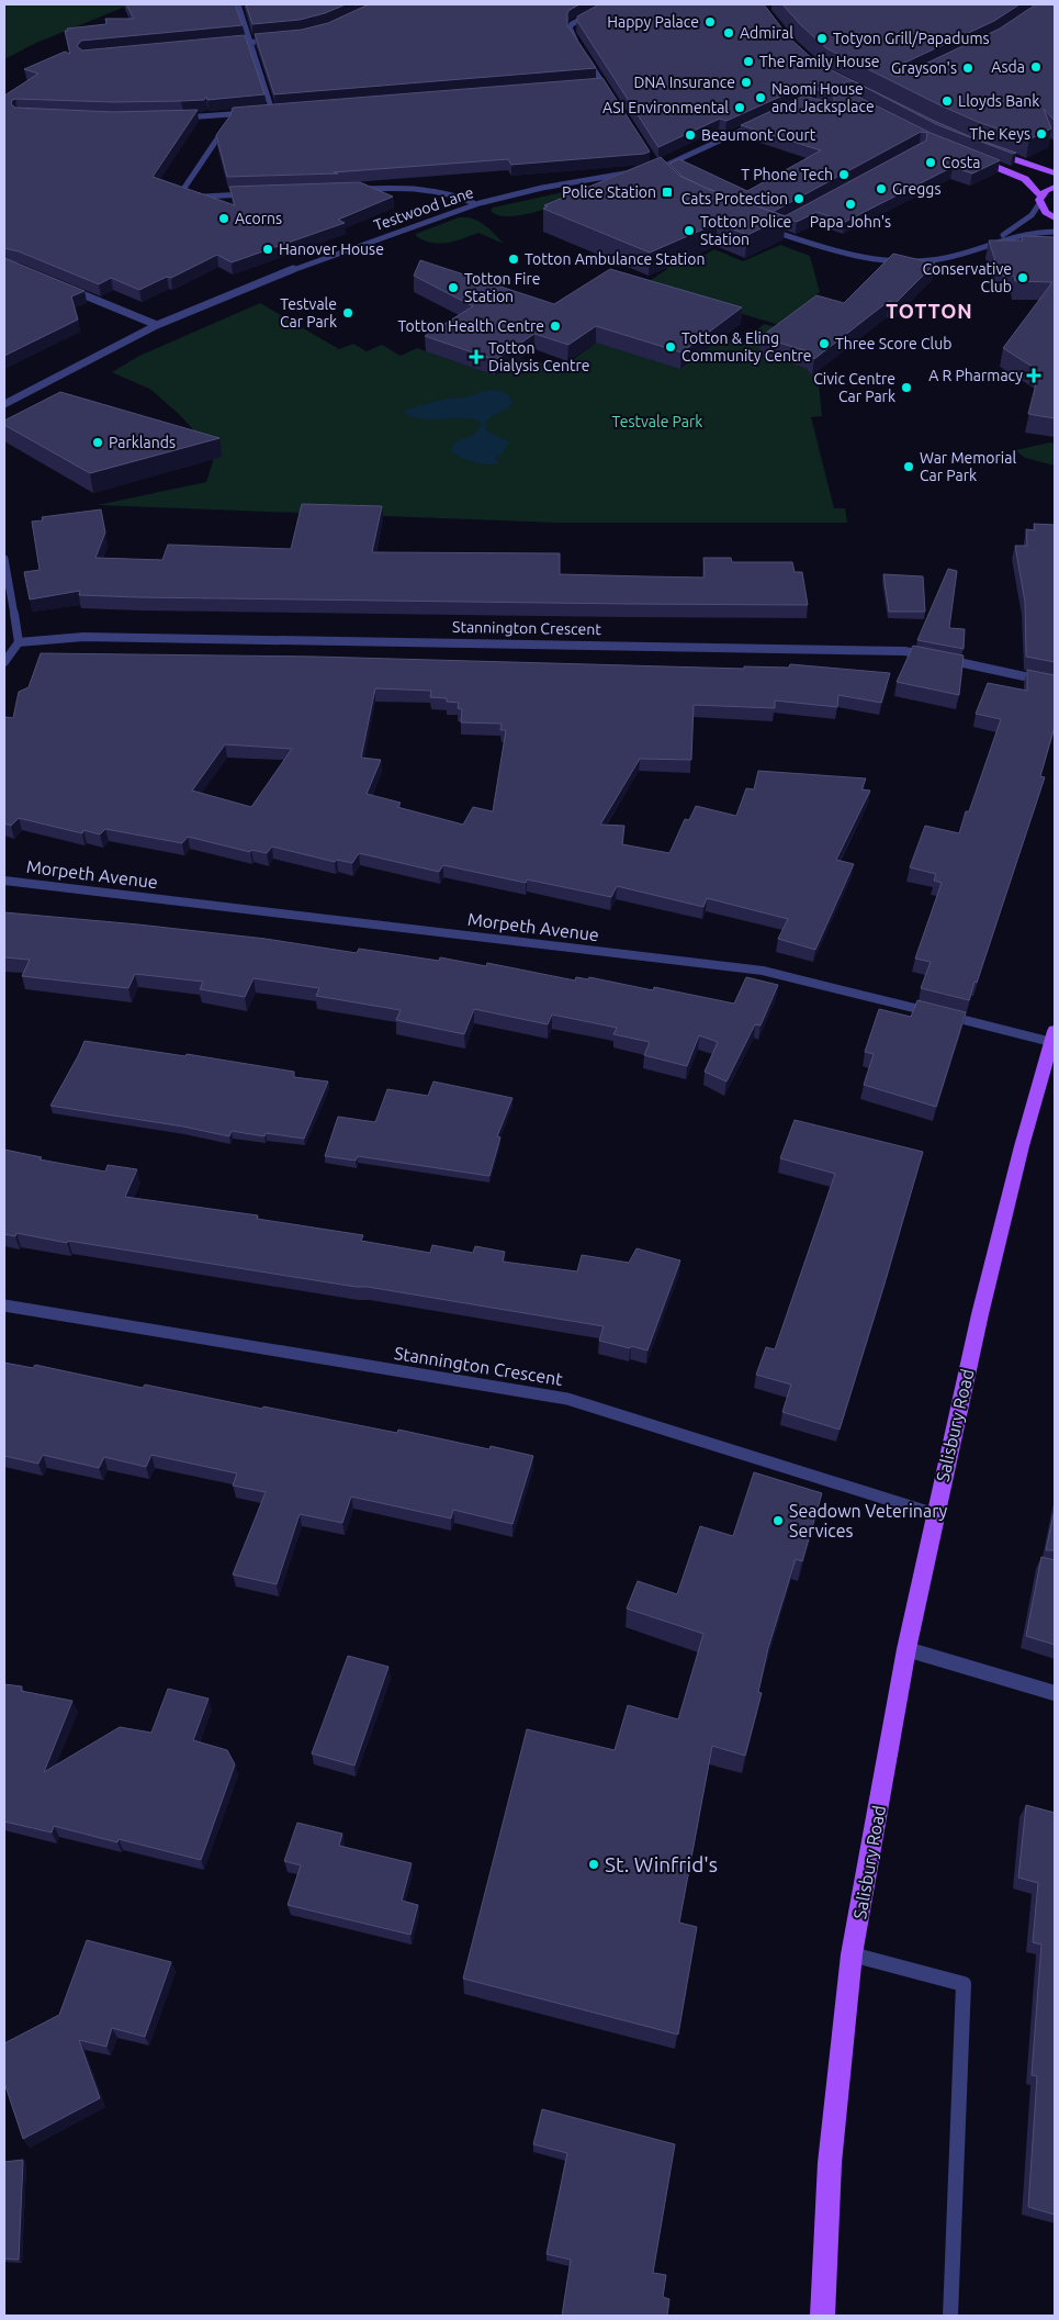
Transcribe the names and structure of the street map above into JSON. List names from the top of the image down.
{
  "streets": {
    "main road": ["Salisbury Road"],
    "street": ["Testwood Lane", "Stannington Crescent", "Morpeth Avenue"]
  },
  "crossings": [
    ["Stannington Crescent", "Salisbury Road"],
    ["Morpeth Avenue", "Salisbury Road"]
  ],
  "districts": ["TOTTON"],
  "parks": ["Testvale Park"],
  "places": {
    "other": [
      "Happy Palace",
      "Admiral",
      "Totyon Grill/Papadums",
      "The Family House",
      "Asda",
      "Grayson's",
      "DNA Insurance",
      "Naomi House and Jacksplace",
      "Lloyds Bank",
      "ASI Environmental",
      "The Keys",
      "Beaumont Court",
      "Costa",
      "T Phone Tech",
      "Greggs",
      "Cats Protection",
      "Papa John's",
      "Acorns",
      "Totton Police Station",
      "Hanover House",
      "Totton Ambulance Station",
      "Conservative Club",
      "Totton Fire Station",
      "Testvale Car Park",
      "Totton Health Centre",
      "Three Score Club",
      "Totton & Eling Community Centre",
      "Civic Centre Car Park",
      "Parklands",
      "War Memorial Car Park",
      "Seadown Veterinary Services",
      "St. Winfrid's"
    ],
    "transit": ["Police Station"],
    "health": ["Totton Dialysis Centre", "A R Pharmacy"]
  }
}
